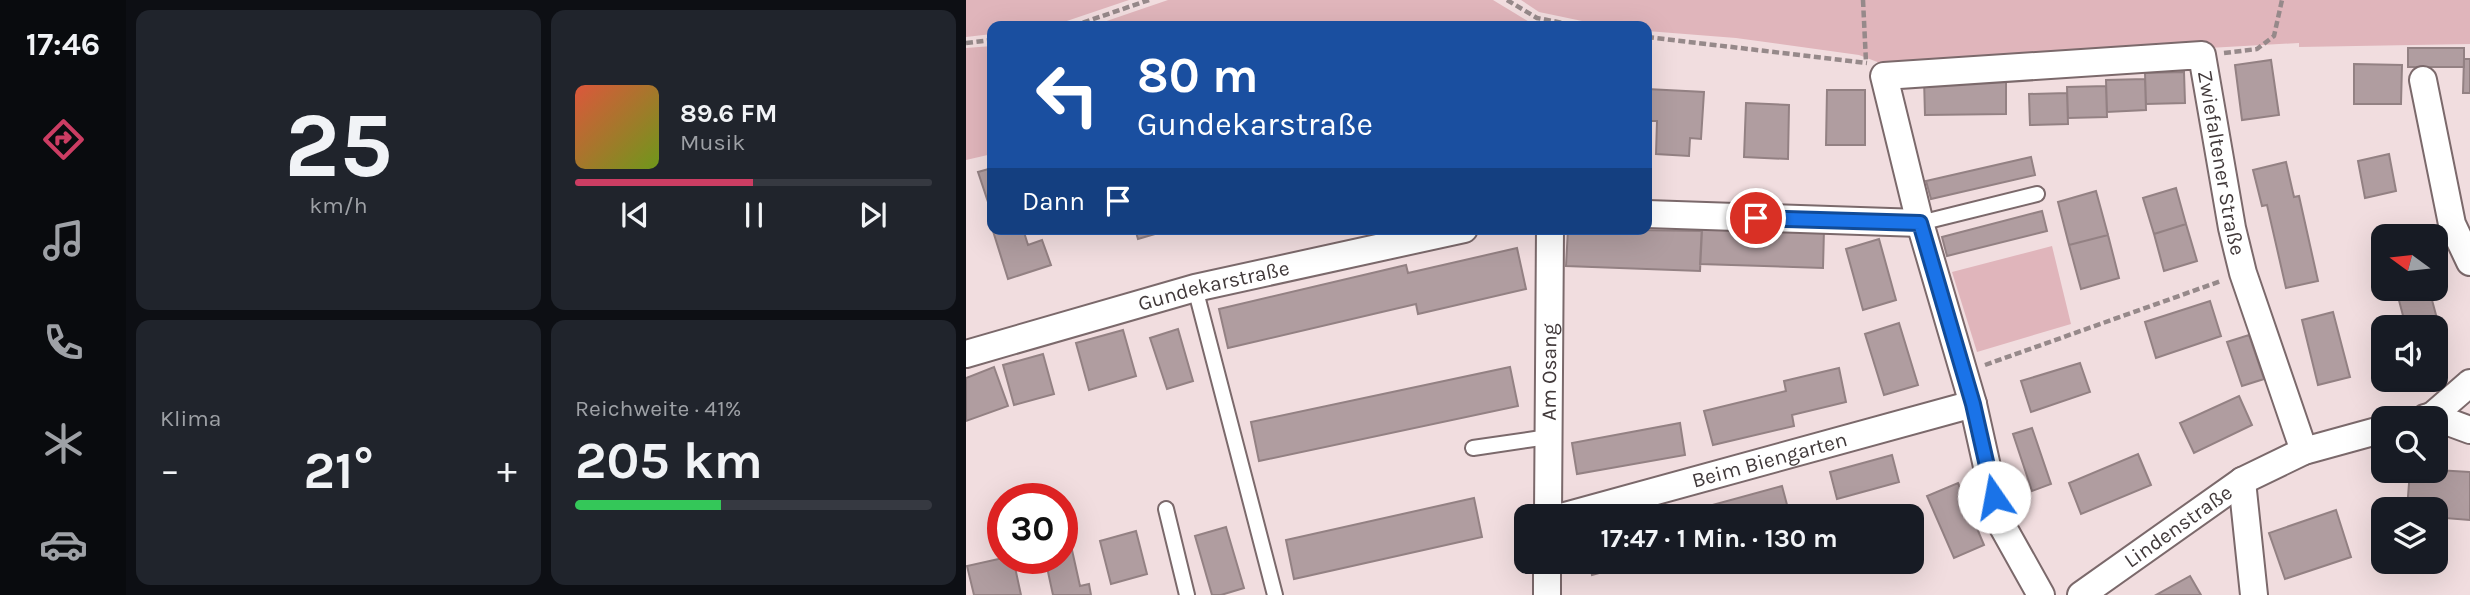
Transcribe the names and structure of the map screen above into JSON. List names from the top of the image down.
{
  "streets": {
    "street": [
      "Zwiefaltener Straße",
      "Gundekarstraße",
      "Am Osang",
      "Beim Biengarten",
      "Lindenstraße"
    ]
  },
  "crossings": [
    ["Zwiefaltener Straße", "Lindenstraße"]
  ],
  "north": "left",
  "page": {
    "tabs": "17:46",
    "tile": [
      ["25", "km/h"],
      "Klima",
      ["Reichweite · 41%", "205 km"]
    ],
    "turn": ["80 m", "Gundekarstraße"],
    "song": ["89.6 FM", "Musik"],
    "then": "Dann",
    "heat": ["−", "21°", "+"],
    "limit": "30",
    "trip": "17:47 · 1 Min. · 130 m"
  }
}
